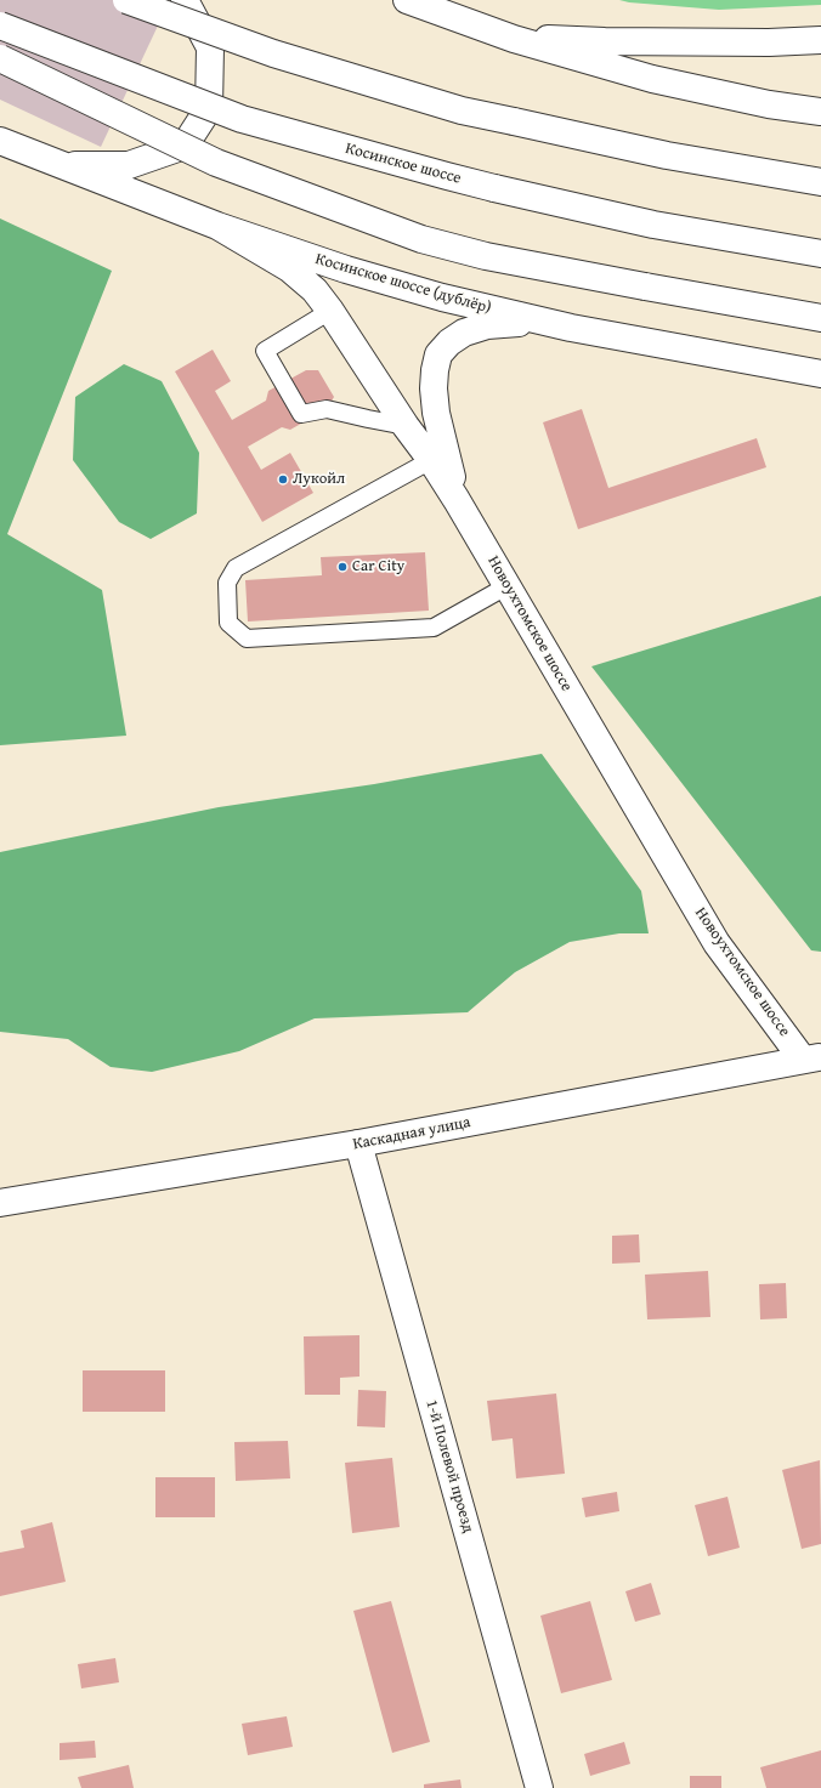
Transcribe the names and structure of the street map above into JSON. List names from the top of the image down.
{
  "streets": {
    "main road": [
      "Косинское шоссе",
      "Косинское шоссе (дублёр)",
      "Новоухтомское шоссе",
      "Каскадная улица",
      "1-й Полевой проезд"
    ]
  },
  "crossings": [
    ["Косинское шоссе (дублёр)", "Новоухтомское шоссе"],
    ["Новоухтомское шоссе", "Каскадная улица"],
    ["Каскадная улица", "1-й Полевой проезд"]
  ],
  "places": ["Лукойл", "Car City"]
}
